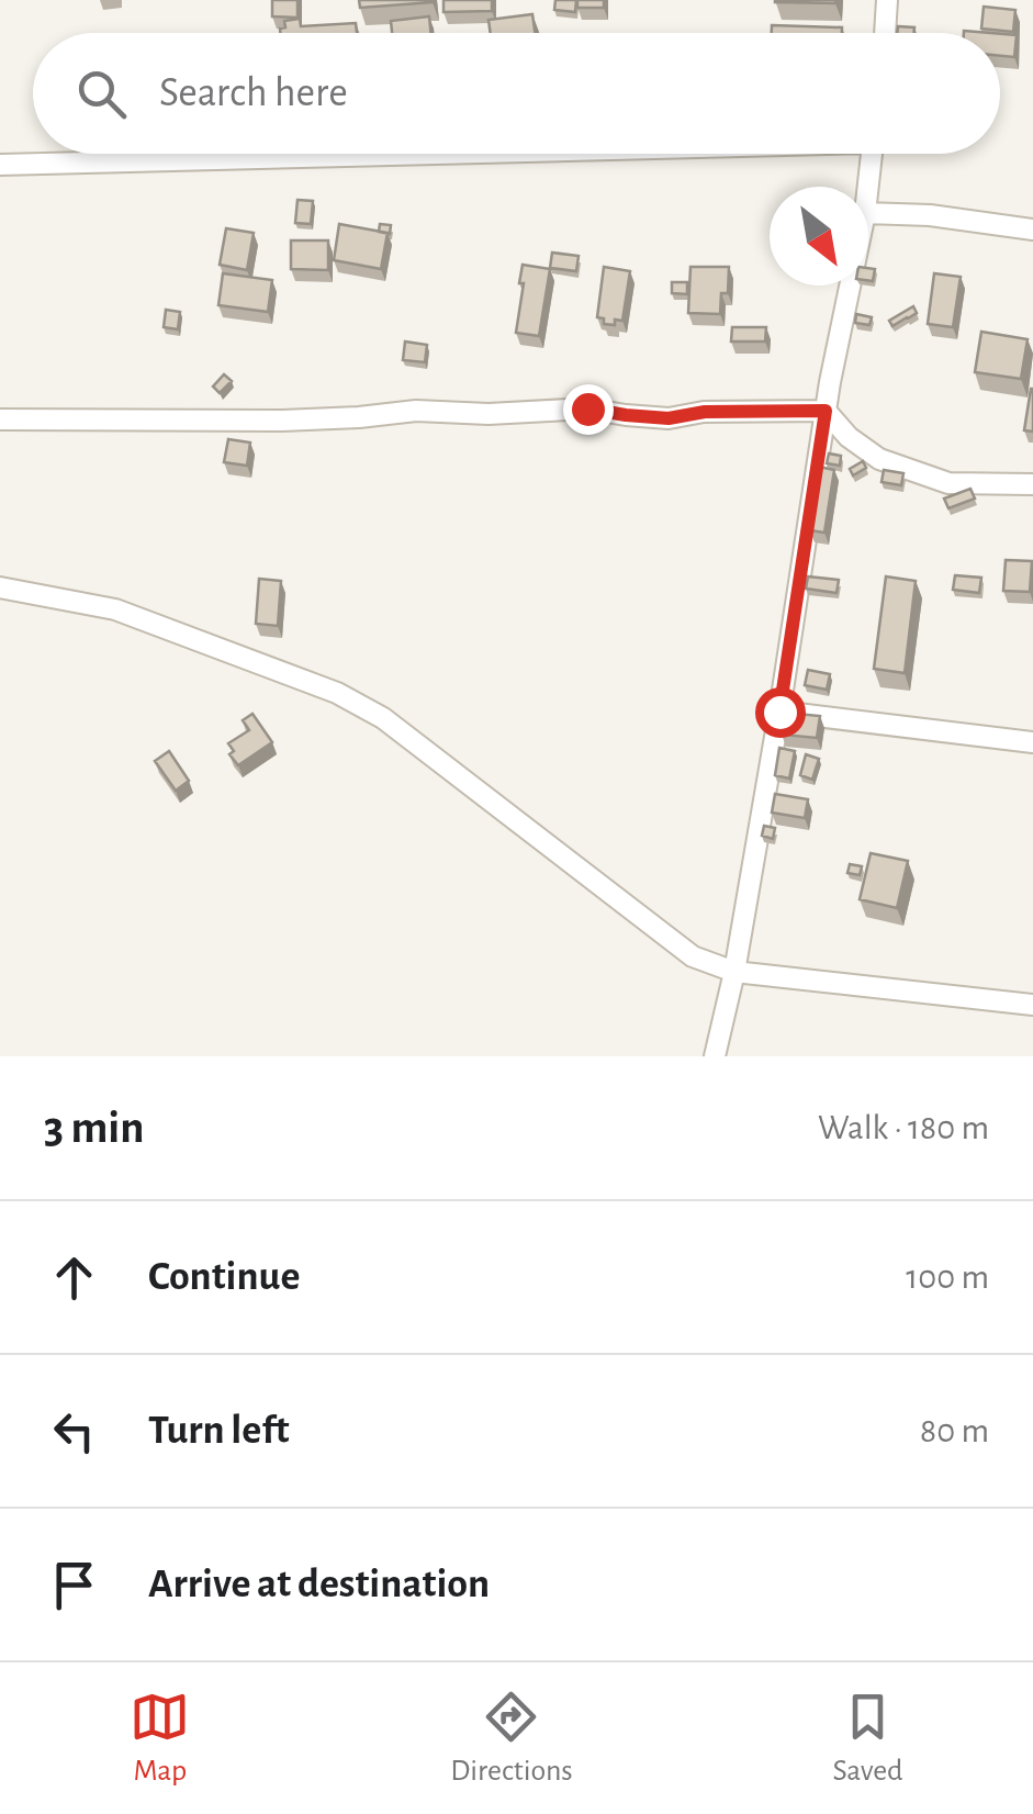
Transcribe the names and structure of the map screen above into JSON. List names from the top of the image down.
{
  "north": "bottom right",
  "page": {
    "search": "Search here",
    "heading": ["3 min", "Walk · 180 m"],
    "list": [
      ["Continue", "100 m"],
      ["Turn left", "80 m"],
      "Arrive at destination"
    ],
    "nav": ["Map", "Directions", "Saved"]
  }
}
